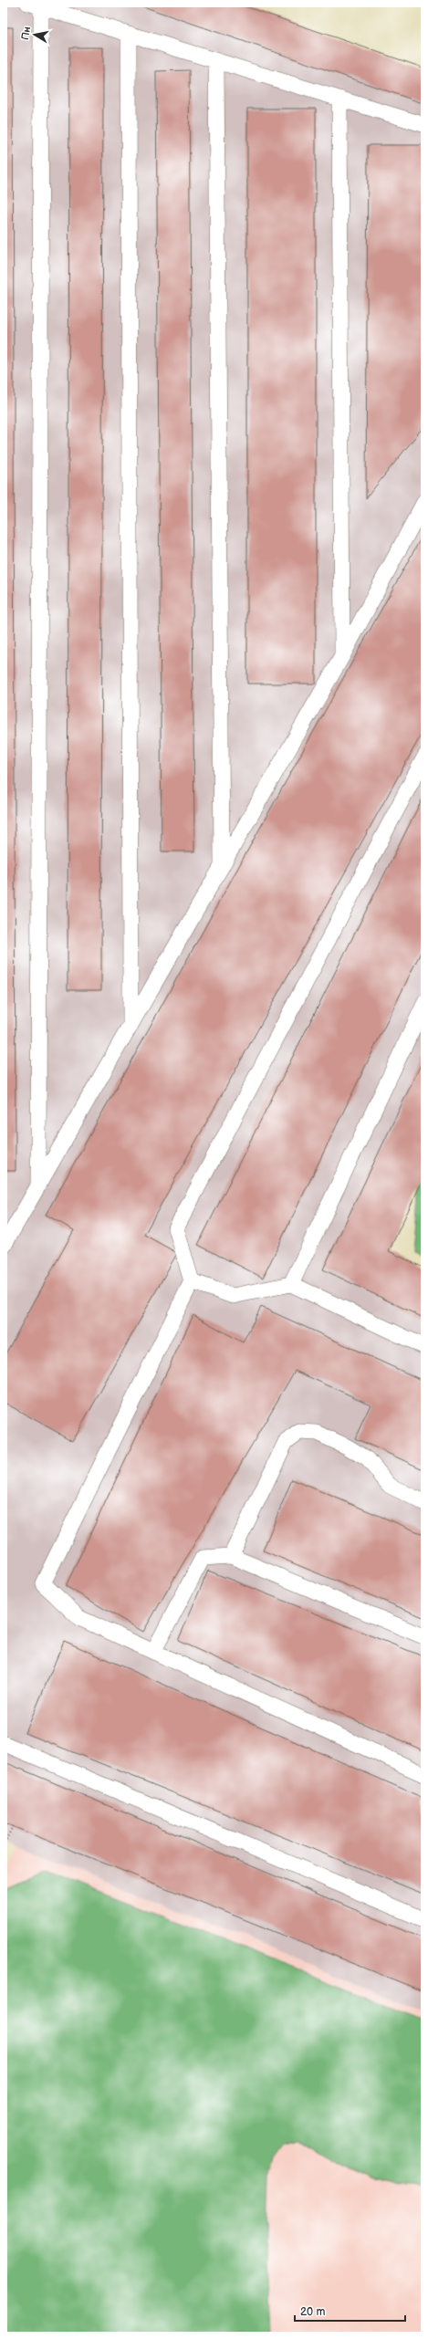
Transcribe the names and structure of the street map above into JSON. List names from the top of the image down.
{
  "scale_bar": "20 m",
  "north": "left"
}
